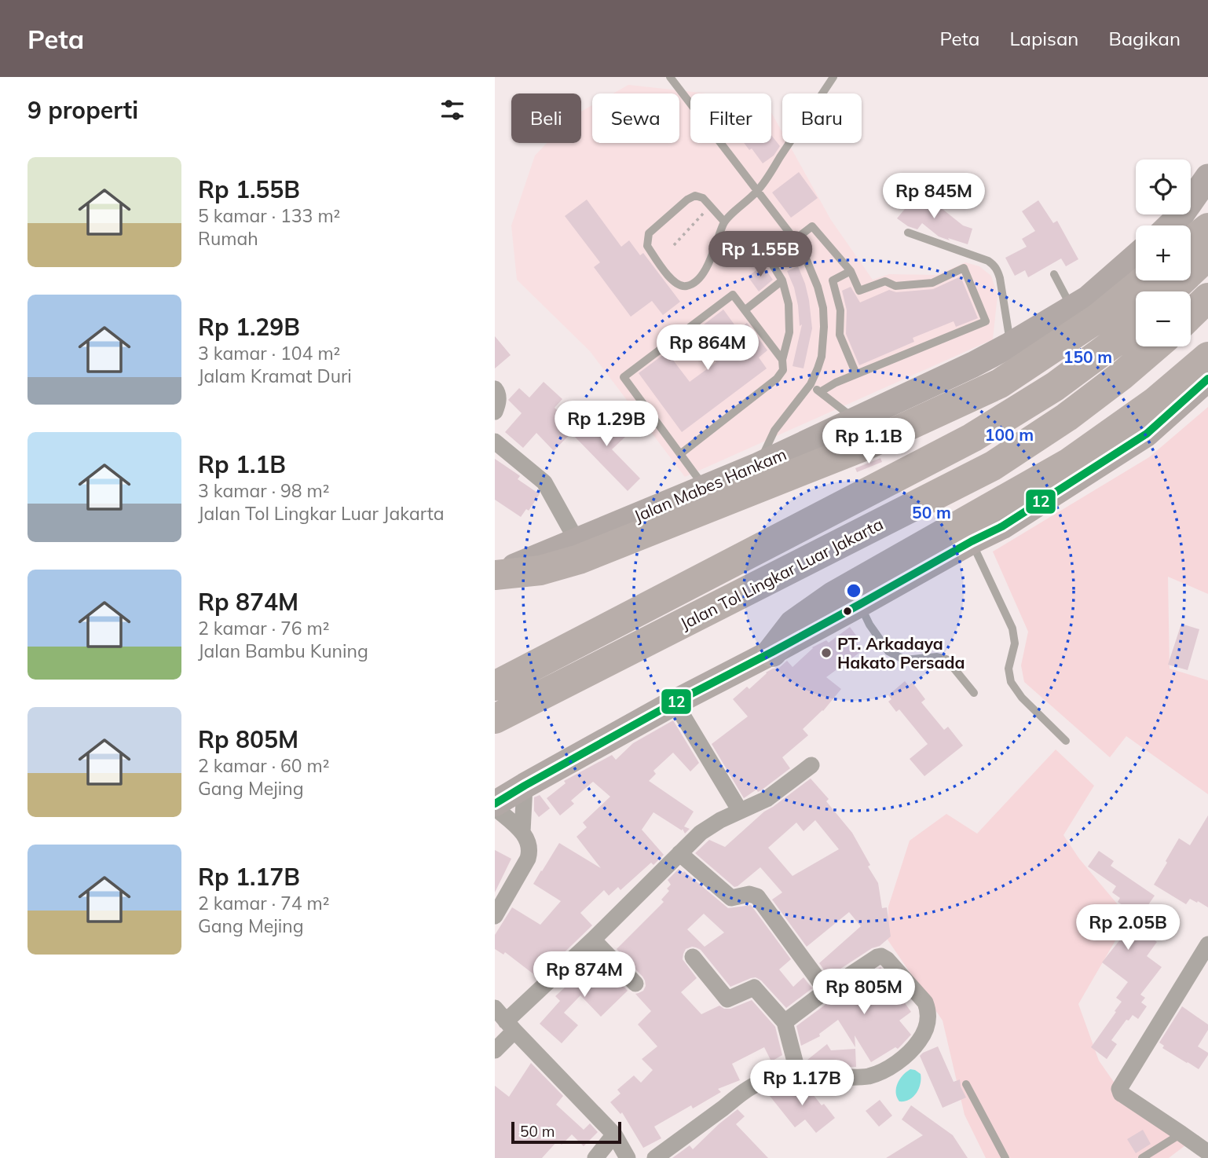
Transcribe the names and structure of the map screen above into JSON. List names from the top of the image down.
{
  "streets": {
    "highway": ["Jalan Tol Lingkar Luar Jakarta"],
    "main road": ["Jalan Mabes Hankam"]
  },
  "places": ["PT. Arkadaya Hakato Persada"],
  "lines": ["transit line 12"],
  "scale_bar": "50 m",
  "page": {
    "header": "Peta",
    "nav": ["Peta", "Lapisan", "Bagikan"],
    "heading": "9 properti",
    "chip": [
      "Beli",
      "Sewa",
      "Filter",
      "Baru"
    ],
    "list": [
      {
        "name": "Rp 1.55B",
        "note": "5 kamar · 133 m² · Rumah"
      },
      {
        "name": "Rp 1.29B",
        "note": "3 kamar · 104 m² · Jalam Kramat Duri"
      },
      {
        "name": "Rp 1.1B",
        "note": "3 kamar · 98 m² · Jalan Tol Lingkar Luar Jakarta"
      },
      {
        "name": "Rp 874M",
        "note": "2 kamar · 76 m² · Jalan Bambu Kuning"
      },
      {
        "name": "Rp 805M",
        "note": "2 kamar · 60 m² · Gang Mejing"
      },
      {
        "name": "Rp 1.17B",
        "note": "2 kamar · 74 m² · Gang Mejing"
      }
    ],
    "map_buttons": ["+", "−"],
    "price": [
      "Rp 845M",
      "Rp 1.55B",
      "Rp 864M",
      "Rp 1.29B",
      "Rp 1.1B",
      "Rp 2.05B",
      "Rp 874M",
      "Rp 805M",
      "Rp 1.17B"
    ],
    "scale": "50 m"
  },
  "rings": ["150 m", "100 m", "50 m"]
}
